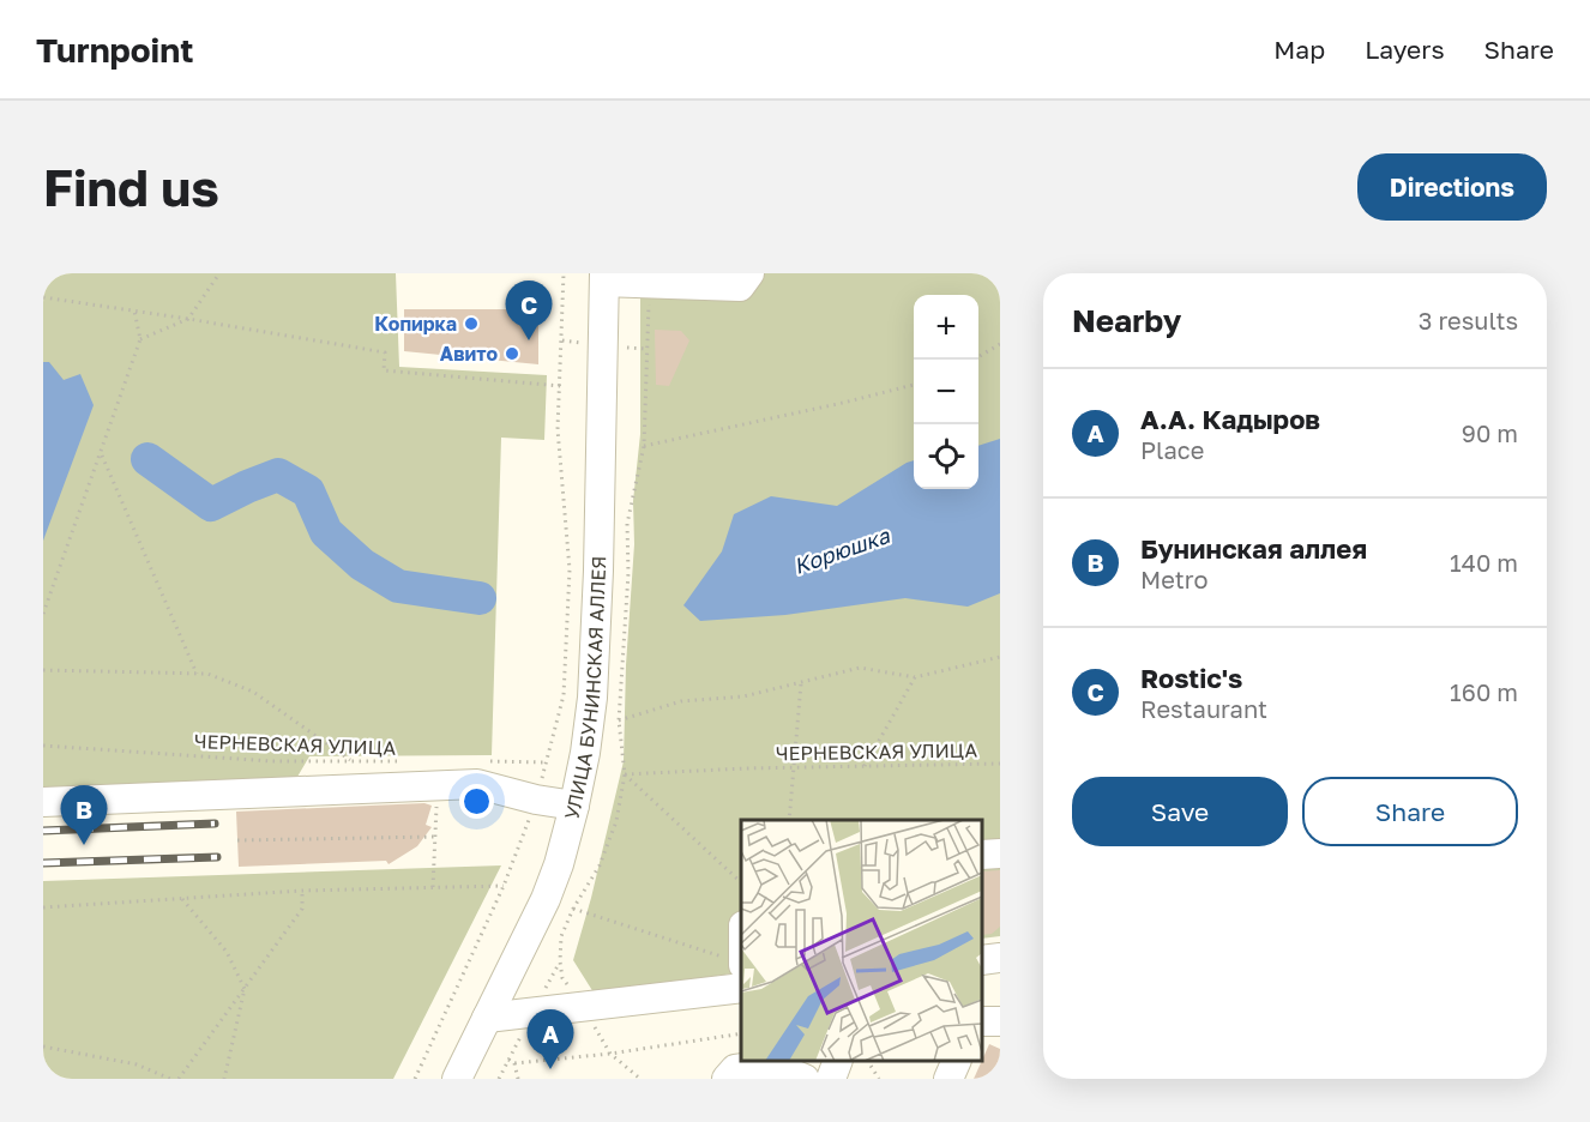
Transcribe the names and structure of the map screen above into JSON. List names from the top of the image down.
{
  "streets": {
    "street": ["УЛИЦА БУНИНСКАЯ АЛЛЕЯ"],
    "path": ["ЧЕРНЕВСКАЯ УЛИЦА"]
  },
  "water": ["Корюшка"],
  "places": ["Копирка", "Авито"],
  "page": {
    "header": "Turnpoint",
    "nav": ["Map", "Layers", "Share"],
    "buttons": [
      "Directions",
      ["Save", "Share"]
    ],
    "title": "Find us",
    "heading": ["Nearby", "3 results"],
    "pins": ["C", "B", "A"],
    "map_buttons": ["+", "−"],
    "list": [
      {
        "mark": "A",
        "name": "А.А. Кадыров",
        "note": "Place",
        "value": "90 m"
      },
      {
        "mark": "B",
        "name": "Бунинская аллея",
        "note": "Metro",
        "value": "140 m"
      },
      {
        "mark": "C",
        "name": "Rostic's",
        "note": "Restaurant",
        "value": "160 m"
      }
    ]
  }
}
